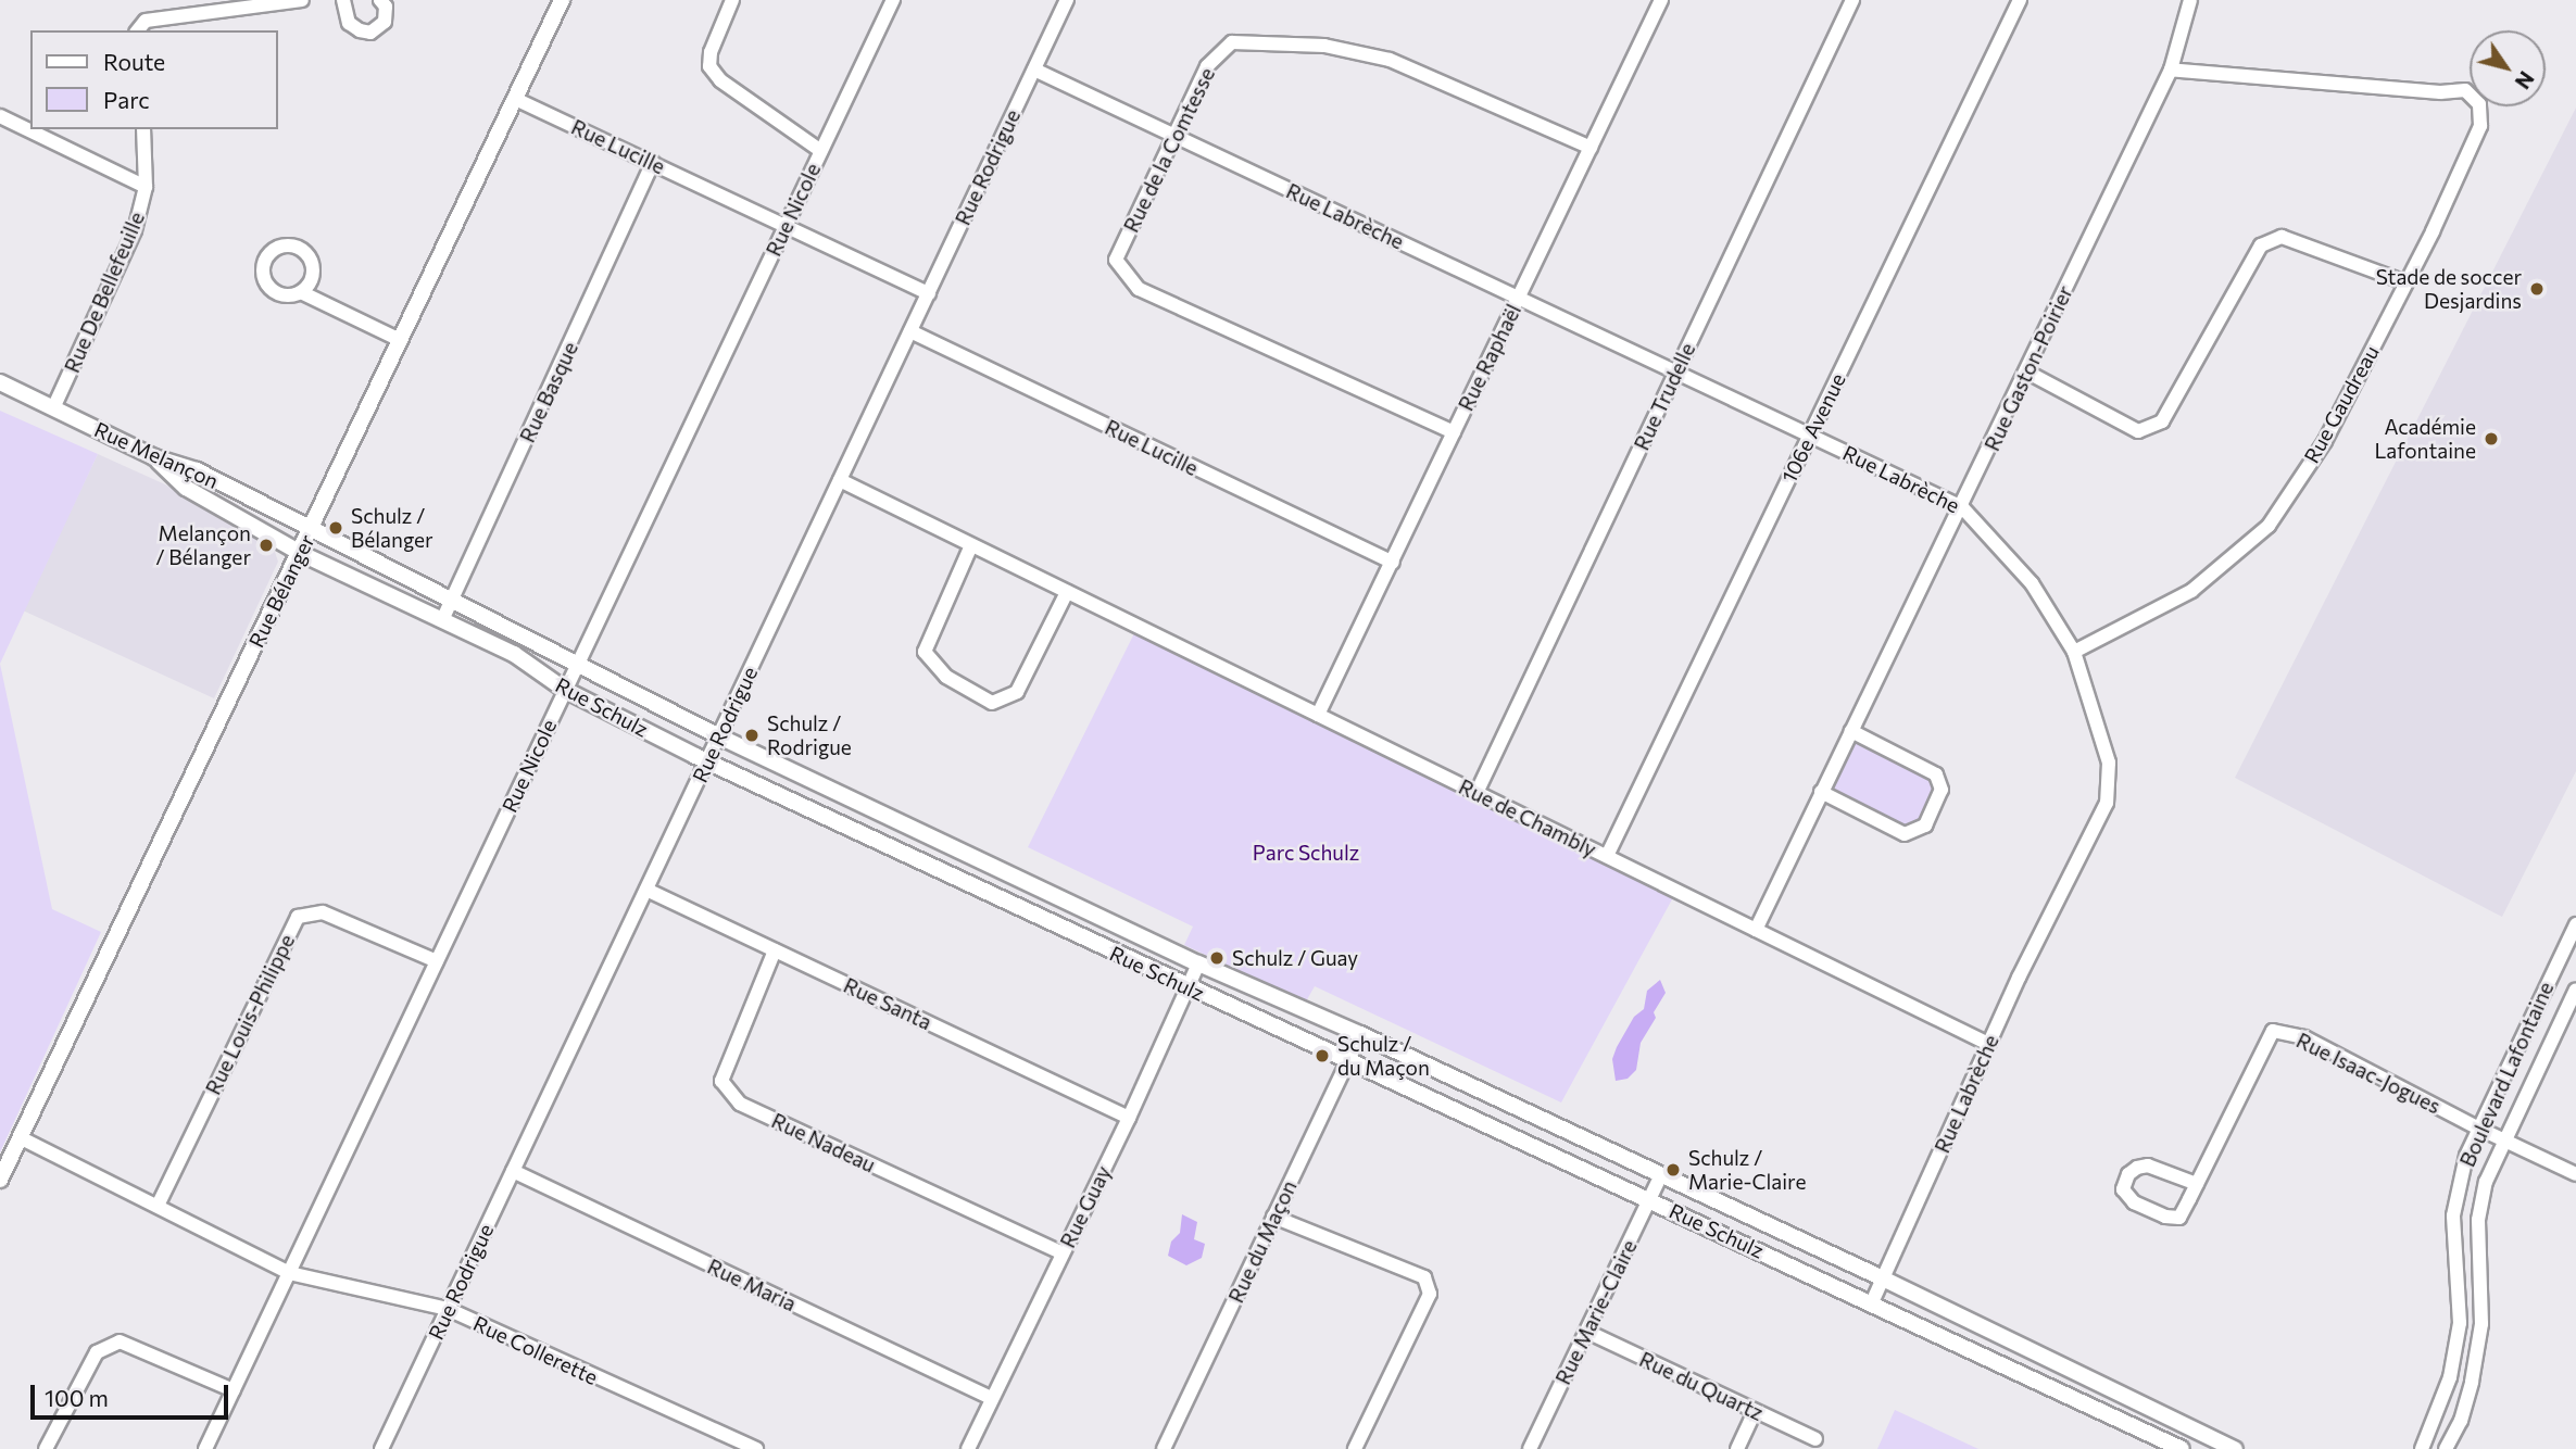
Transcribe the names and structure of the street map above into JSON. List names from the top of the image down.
{
  "streets": {
    "street": [
      "Rue Lucille",
      "Rue de la Comtesse",
      "Rue Rodrigue",
      "Rue Nicole",
      "Rue Labrèche",
      "Rue De Bellefeuille",
      "Rue Raphaël",
      "Rue Gaston-Poirier",
      "Rue Basque",
      "Rue Trudelle",
      "Rue Gaudreau",
      "106e Avenue",
      "Rue Melançon",
      "Rue Bélanger",
      "Rue Schulz",
      "Rue de Chambly",
      "Rue Santa",
      "Rue Louis-Philippe",
      "Rue Isaac-Jogues",
      "Boulevard Lafontaine",
      "Rue Nadeau",
      "Rue Guay",
      "Rue du Maçon",
      "Rue Maria",
      "Rue Marie-Claire",
      "Rue Collerette",
      "Rue du Quartz"
    ]
  },
  "crossings": [
    ["Rue Lucille", "Rue Rodrigue"],
    ["Rue Lucille", "Rue Nicole"],
    ["Rue Lucille", "Rue Raphaël"],
    ["Rue Lucille", "Rue Basque"],
    ["Rue Lucille", "Rue Bélanger"],
    ["Rue de la Comtesse", "Rue Labrèche"],
    ["Rue de la Comtesse", "Rue Raphaël"],
    ["Rue Rodrigue", "Rue Labrèche"],
    ["Rue Rodrigue", "Rue Schulz"],
    ["Rue Rodrigue", "Rue de Chambly"],
    ["Rue Rodrigue", "Rue Santa"],
    ["Rue Rodrigue", "Rue Maria"],
    ["Rue Rodrigue", "Rue Collerette"],
    ["Rue Nicole", "Rue Schulz"],
    ["Rue Nicole", "Rue Louis-Philippe"],
    ["Rue Nicole", "Rue Collerette"],
    ["Rue Labrèche", "Rue Raphaël"],
    ["Rue Labrèche", "Rue Gaston-Poirier"],
    ["Rue Labrèche", "Rue Trudelle"],
    ["Rue Labrèche", "Rue Gaudreau"],
    ["Rue Labrèche", "106e Avenue"],
    ["Rue Labrèche", "Rue Schulz"],
    ["Rue Labrèche", "Rue de Chambly"],
    ["Rue De Bellefeuille", "Rue Melançon"],
    ["Rue Raphaël", "Rue de Chambly"],
    ["Rue Gaston-Poirier", "Rue Gaudreau"],
    ["Rue Gaston-Poirier", "Rue de Chambly"],
    ["Rue Basque", "Rue Schulz"],
    ["Rue Trudelle", "Rue de Chambly"],
    ["106e Avenue", "Rue de Chambly"],
    ["Rue Melançon", "Rue Bélanger"],
    ["Rue Melançon", "Rue Schulz"],
    ["Rue Bélanger", "Rue Schulz"],
    ["Rue Bélanger", "Rue Collerette"],
    ["Rue Schulz", "Rue Guay"],
    ["Rue Schulz", "Rue du Maçon"],
    ["Rue Schulz", "Rue Marie-Claire"],
    ["Rue Santa", "Rue Nadeau"],
    ["Rue Santa", "Rue Guay"],
    ["Rue Louis-Philippe", "Rue Collerette"],
    ["Rue Isaac-Jogues", "Boulevard Lafontaine"],
    ["Rue Nadeau", "Rue Guay"],
    ["Rue Guay", "Rue Maria"],
    ["Rue Marie-Claire", "Rue du Quartz"]
  ],
  "parks": ["Parc Schulz"],
  "places": [
    "Stade de soccer Desjardins",
    "Académie Lafontaine",
    "Schulz / Bélanger",
    "Melançon / Bélanger",
    "Schulz / Rodrigue",
    "Schulz / Guay",
    "Schulz / du Maçon",
    "Schulz / Marie-Claire"
  ],
  "legend": ["Route", "Parc"],
  "scale_bar": "100 m",
  "north": "bottom right"
}
